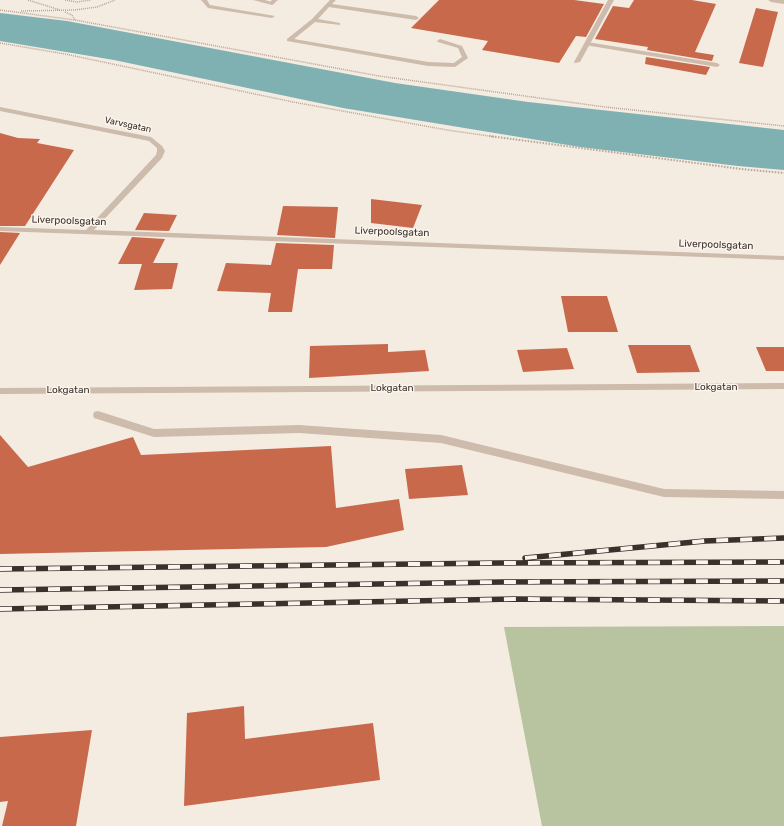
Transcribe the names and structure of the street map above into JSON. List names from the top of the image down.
{
  "streets": {
    "street": ["Varvsgatan", "Liverpoolsgatan", "Lokgatan"]
  },
  "crossings": [
    ["Varvsgatan", "Liverpoolsgatan"]
  ]
}
